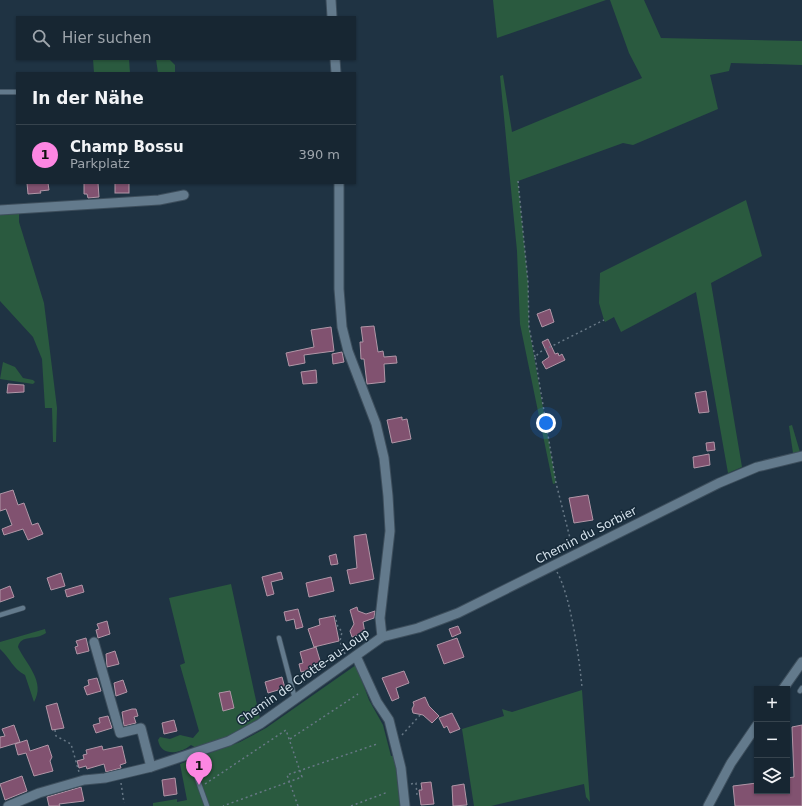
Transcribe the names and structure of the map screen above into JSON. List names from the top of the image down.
{
  "streets": {
    "street": ["Chemin du Sorbier", "Chemin de Crotte-au-Loup"]
  },
  "crossings": [
    ["Chemin du Sorbier", "Chemin de Crotte-au-Loup"]
  ],
  "page": {
    "search": "Hier suchen",
    "heading": "In der Nähe",
    "list": [
      {
        "mark": "1",
        "name": "Champ Bossu",
        "note": "Parkplatz",
        "value": "390 m"
      }
    ],
    "map_buttons": ["+", "−"],
    "pins": "1"
  }
}
